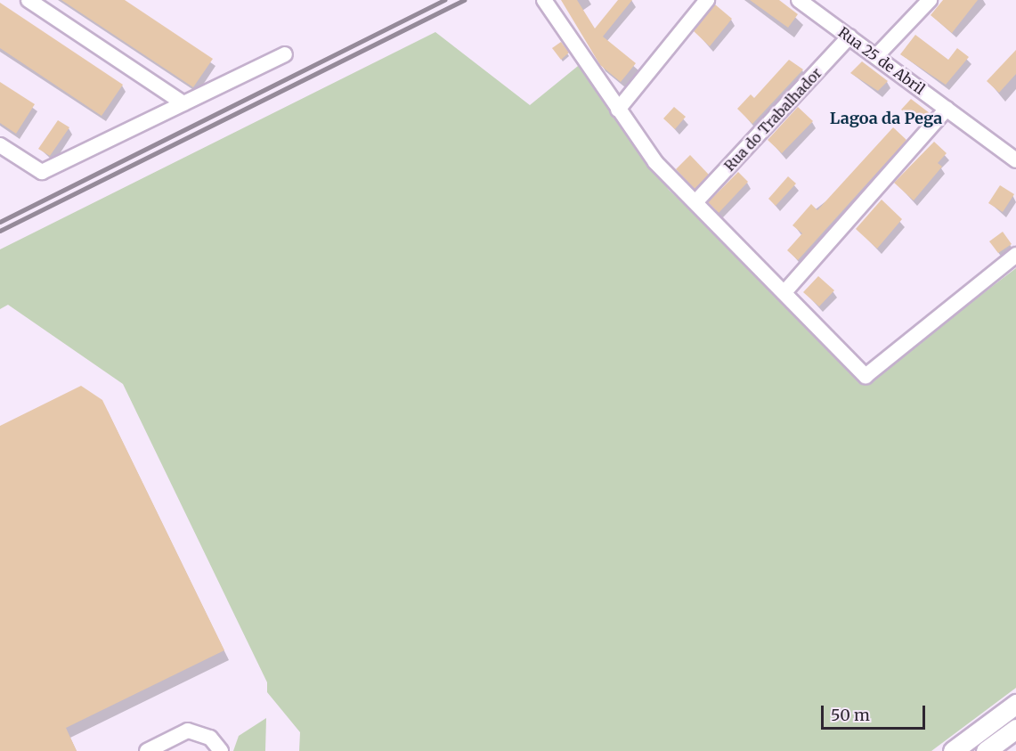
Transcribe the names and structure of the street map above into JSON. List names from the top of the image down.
{
  "streets": {
    "street": ["Rua 25 de Abril", "Rua do Trabalhador"]
  },
  "crossings": [
    ["Rua 25 de Abril", "Rua do Trabalhador"]
  ],
  "districts": ["Lagoa da Pega"],
  "scale_bar": "50 m"
}
